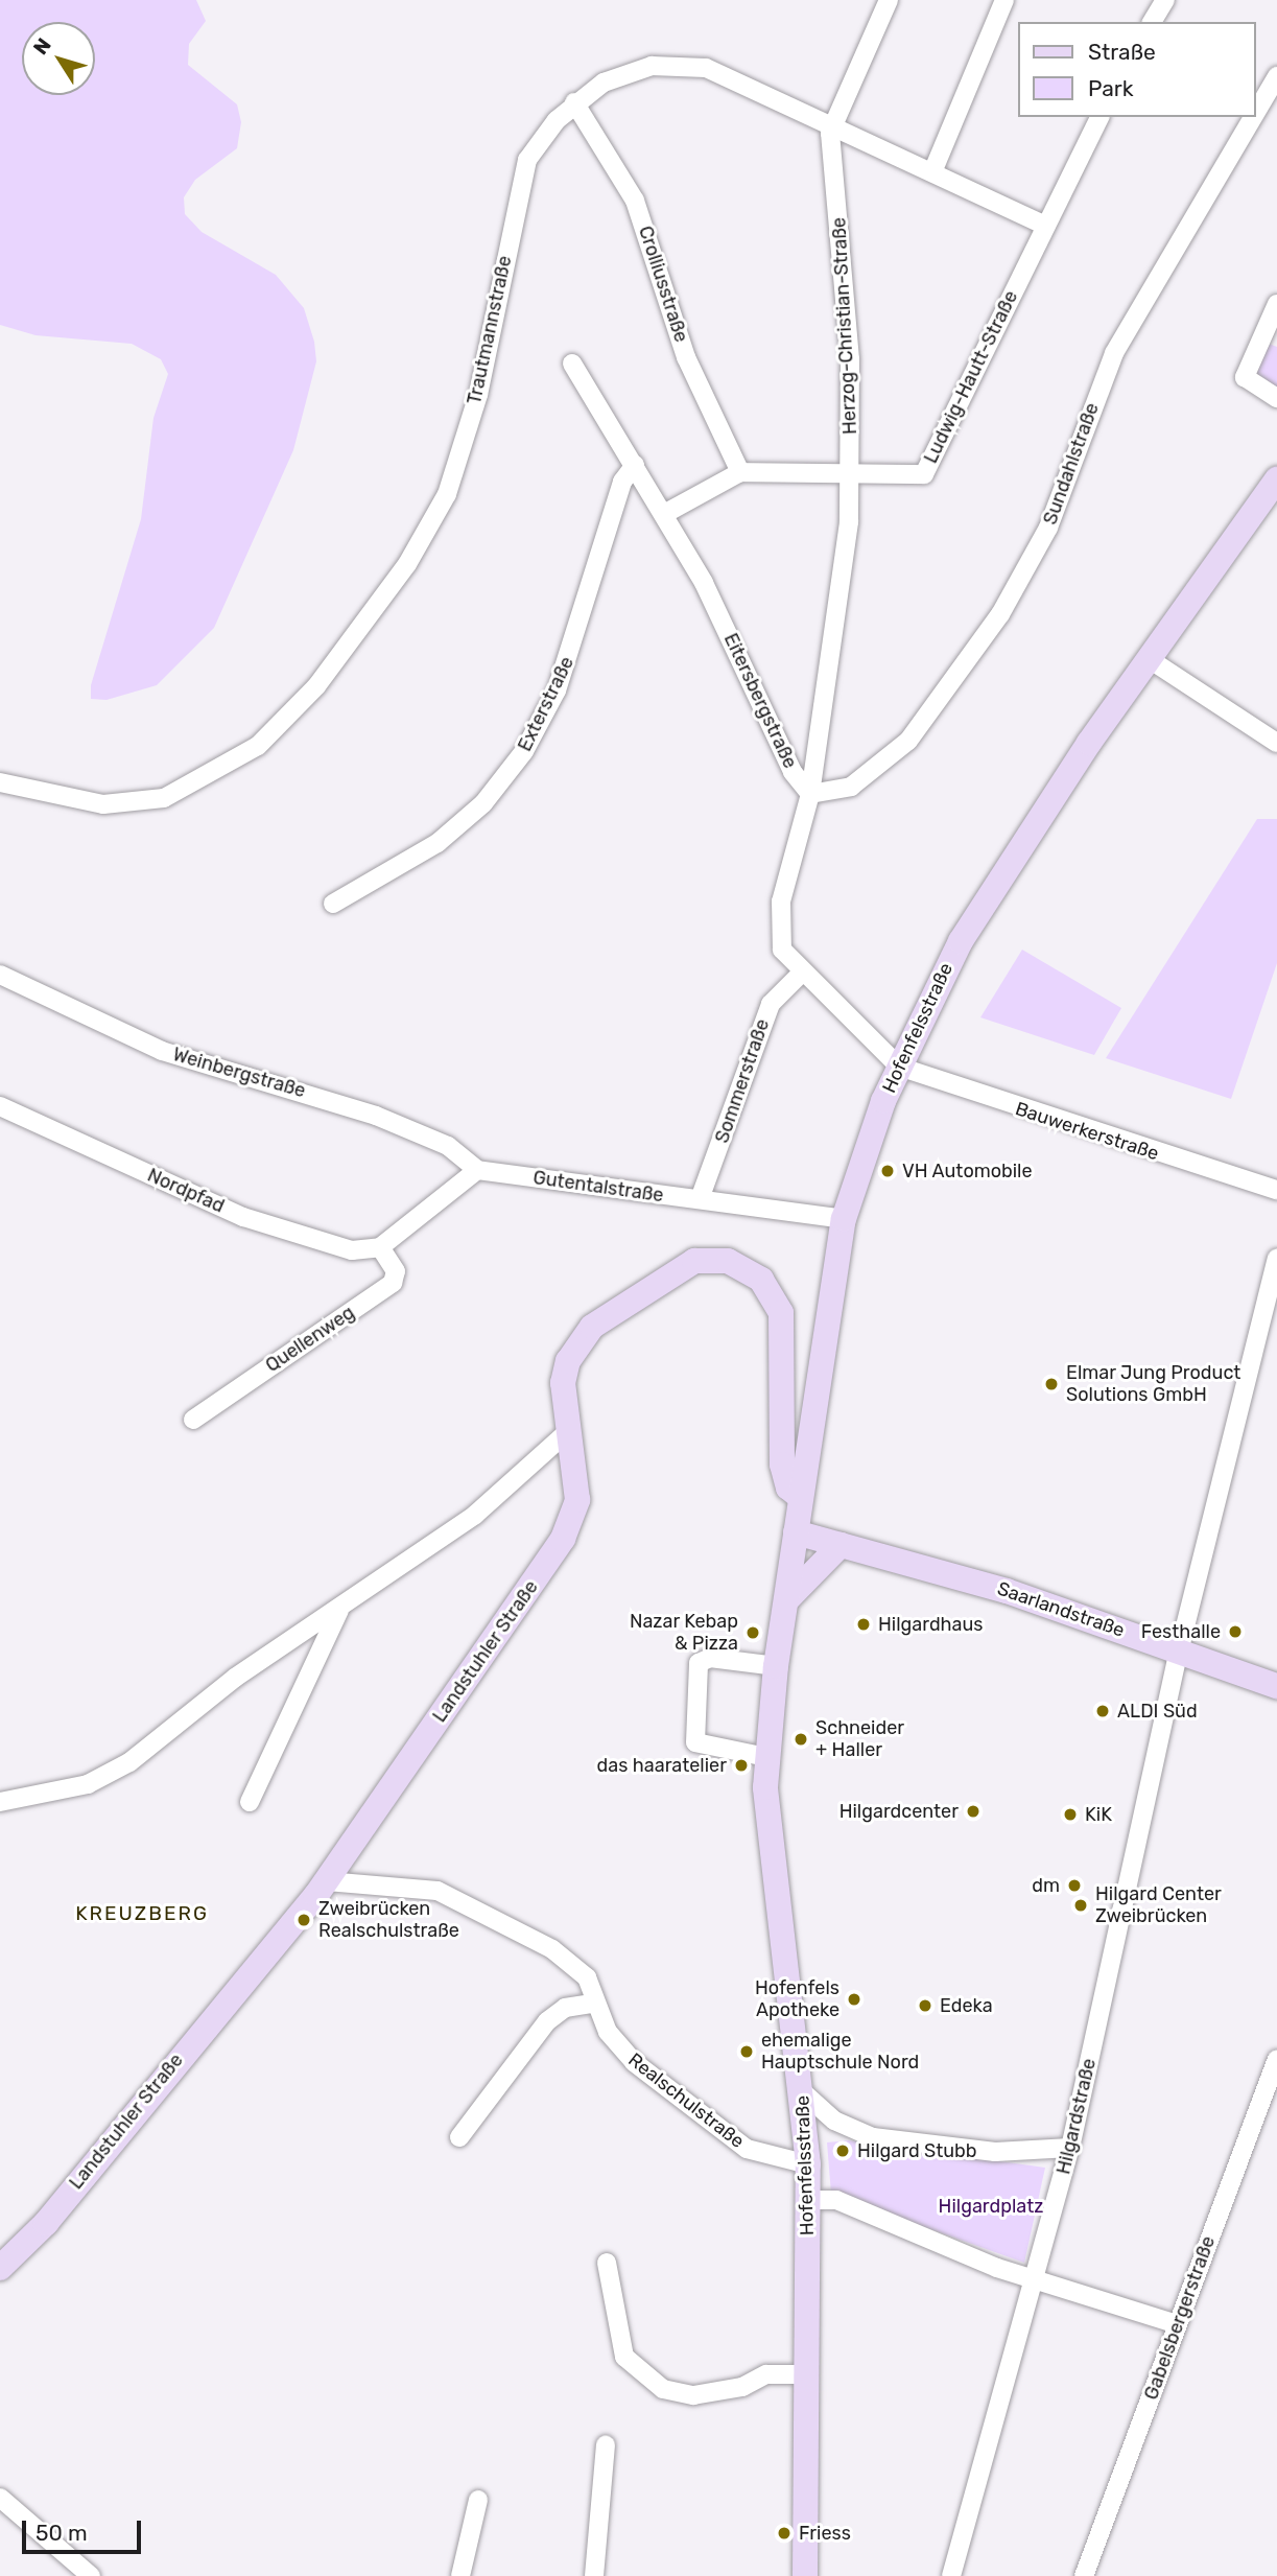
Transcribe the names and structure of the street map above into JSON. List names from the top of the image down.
{
  "streets": {
    "main road": ["Hofenfelsstraße", "Saarlandstraße", "Landstuhler Straße"],
    "street": [
      "Crolliusstraße",
      "Herzog-Christian-Straße",
      "Trautmannstraße",
      "Ludwig-Hautt-Straße",
      "Sundahlstraße",
      "Eitersbergstraße",
      "Exterstraße",
      "Weinbergstraße",
      "Sommerstraße",
      "Bauwerkerstraße",
      "Gutentalstraße",
      "Nordpfad",
      "Quellenweg",
      "Realschulstraße",
      "Hilgardstraße",
      "Gabelsbergerstraße"
    ]
  },
  "crossings": [
    ["Crolliusstraße", "Trautmannstraße"],
    ["Crolliusstraße", "Ludwig-Hautt-Straße"],
    ["Herzog-Christian-Straße", "Trautmannstraße"],
    ["Herzog-Christian-Straße", "Ludwig-Hautt-Straße"],
    ["Herzog-Christian-Straße", "Sundahlstraße"],
    ["Herzog-Christian-Straße", "Eitersbergstraße"],
    ["Trautmannstraße", "Ludwig-Hautt-Straße"],
    ["Ludwig-Hautt-Straße", "Eitersbergstraße"],
    ["Sundahlstraße", "Eitersbergstraße"],
    ["Eitersbergstraße", "Exterstraße"],
    ["Hofenfelsstraße", "Bauwerkerstraße"],
    ["Hofenfelsstraße", "Gutentalstraße"],
    ["Hofenfelsstraße", "Saarlandstraße"],
    ["Hofenfelsstraße", "Landstuhler Straße"],
    ["Hofenfelsstraße", "Realschulstraße"],
    ["Weinbergstraße", "Gutentalstraße"],
    ["Sommerstraße", "Gutentalstraße"],
    ["Nordpfad", "Quellenweg"],
    ["Saarlandstraße", "Hilgardstraße"],
    ["Landstuhler Straße", "Realschulstraße"]
  ],
  "districts": ["KREUZBERG"],
  "parks": ["Hilgardplatz"],
  "places": [
    "VH Automobile",
    "Elmar Jung Product Solutions GmbH",
    "Hilgardhaus",
    "Festhalle",
    "Nazar Kebap & Pizza",
    "ALDI Süd",
    "Schneider + Haller",
    "das haaratelier",
    "Hilgardcenter",
    "KiK",
    "dm",
    "Hilgard Center Zweibrücken",
    "Zweibrücken Realschulstraße",
    "Hofenfels Apotheke",
    "Edeka",
    "ehemalige Hauptschule Nord",
    "Hilgard Stubb",
    "Friess"
  ],
  "legend": ["Straße", "Park"],
  "scale_bar": "50 m",
  "north": "top left"
}
